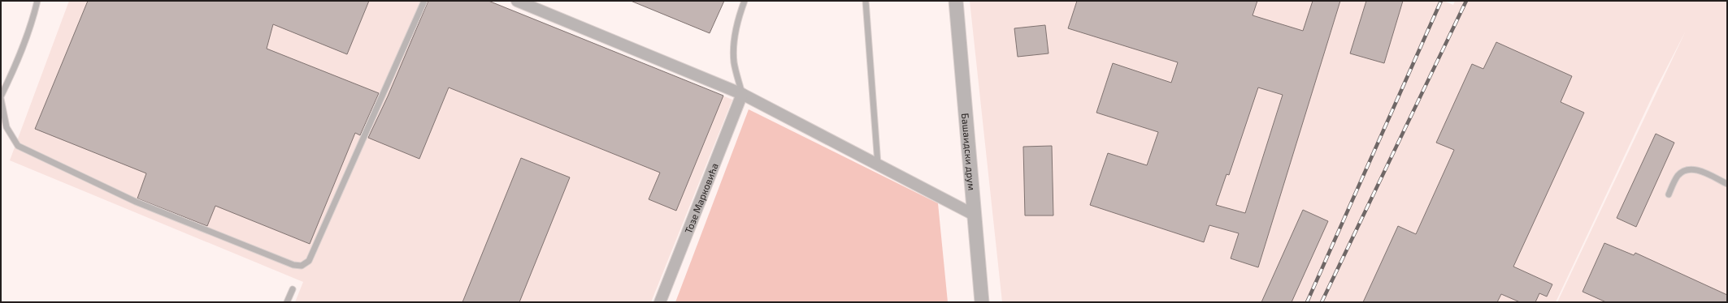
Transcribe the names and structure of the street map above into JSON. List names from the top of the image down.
{
  "streets": {
    "street": ["Башаидски друм", "Тозе Марковића"]
  }
}
